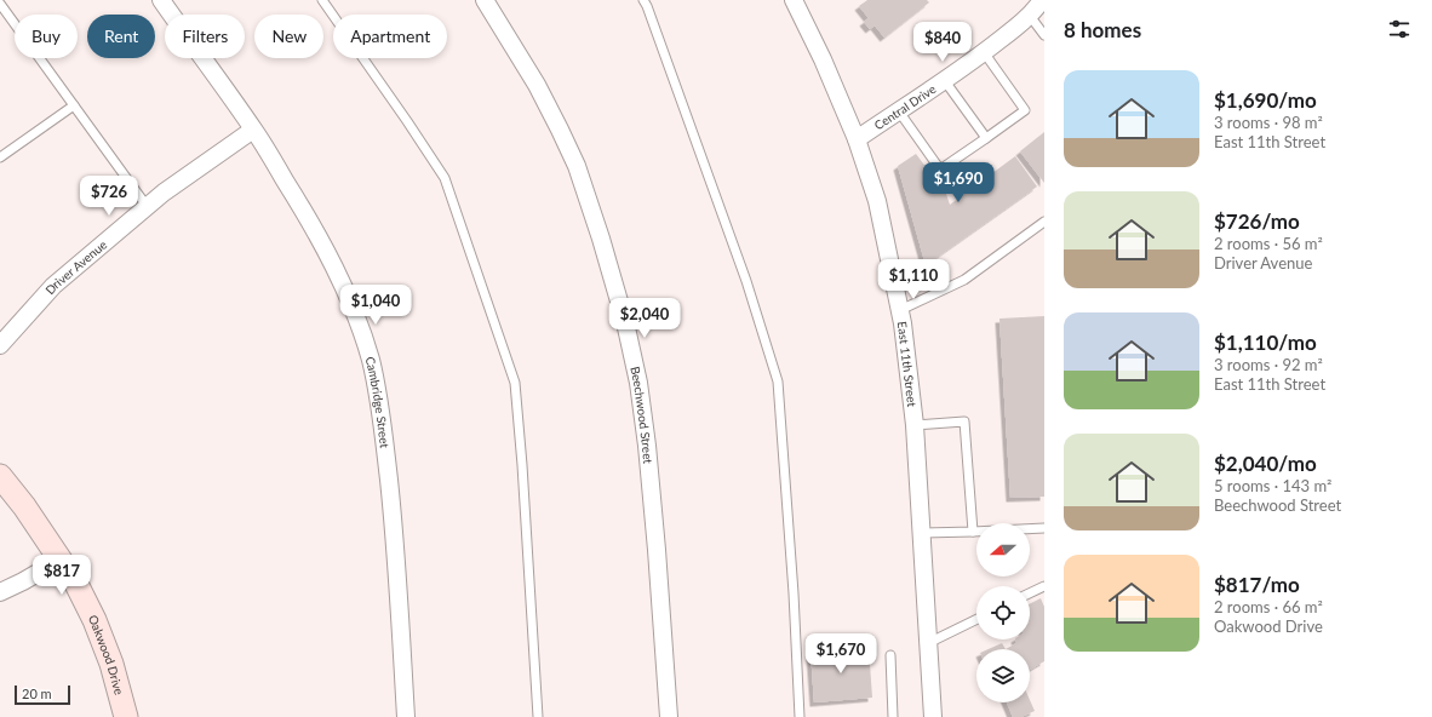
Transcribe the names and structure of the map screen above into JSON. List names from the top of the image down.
{
  "streets": {
    "street": [
      "Central Drive",
      "Driver Avenue",
      "East 11th Street",
      "Cambridge Street",
      "Beechwood Street",
      "Oakwood Drive"
    ]
  },
  "crossings": [
    ["Central Drive", "East 11th Street"],
    ["Driver Avenue", "Cambridge Street"]
  ],
  "scale_bar": "20 m",
  "north": "left",
  "page": {
    "heading": "8 homes",
    "chip": [
      "Buy",
      "Rent",
      "Filters",
      "New",
      "Apartment"
    ],
    "price": [
      "$840",
      "$1,690",
      "$726",
      "$1,110",
      "$1,040",
      "$2,040",
      "$817",
      "$1,670"
    ],
    "list": [
      {
        "name": "$1,690/mo",
        "note": "3 rooms · 98 m² · East 11th Street"
      },
      {
        "name": "$726/mo",
        "note": "2 rooms · 56 m² · Driver Avenue"
      },
      {
        "name": "$1,110/mo",
        "note": "3 rooms · 92 m² · East 11th Street"
      },
      {
        "name": "$2,040/mo",
        "note": "5 rooms · 143 m² · Beechwood Street"
      },
      {
        "name": "$817/mo",
        "note": "2 rooms · 66 m² · Oakwood Drive"
      }
    ],
    "scale": "20 m"
  }
}
